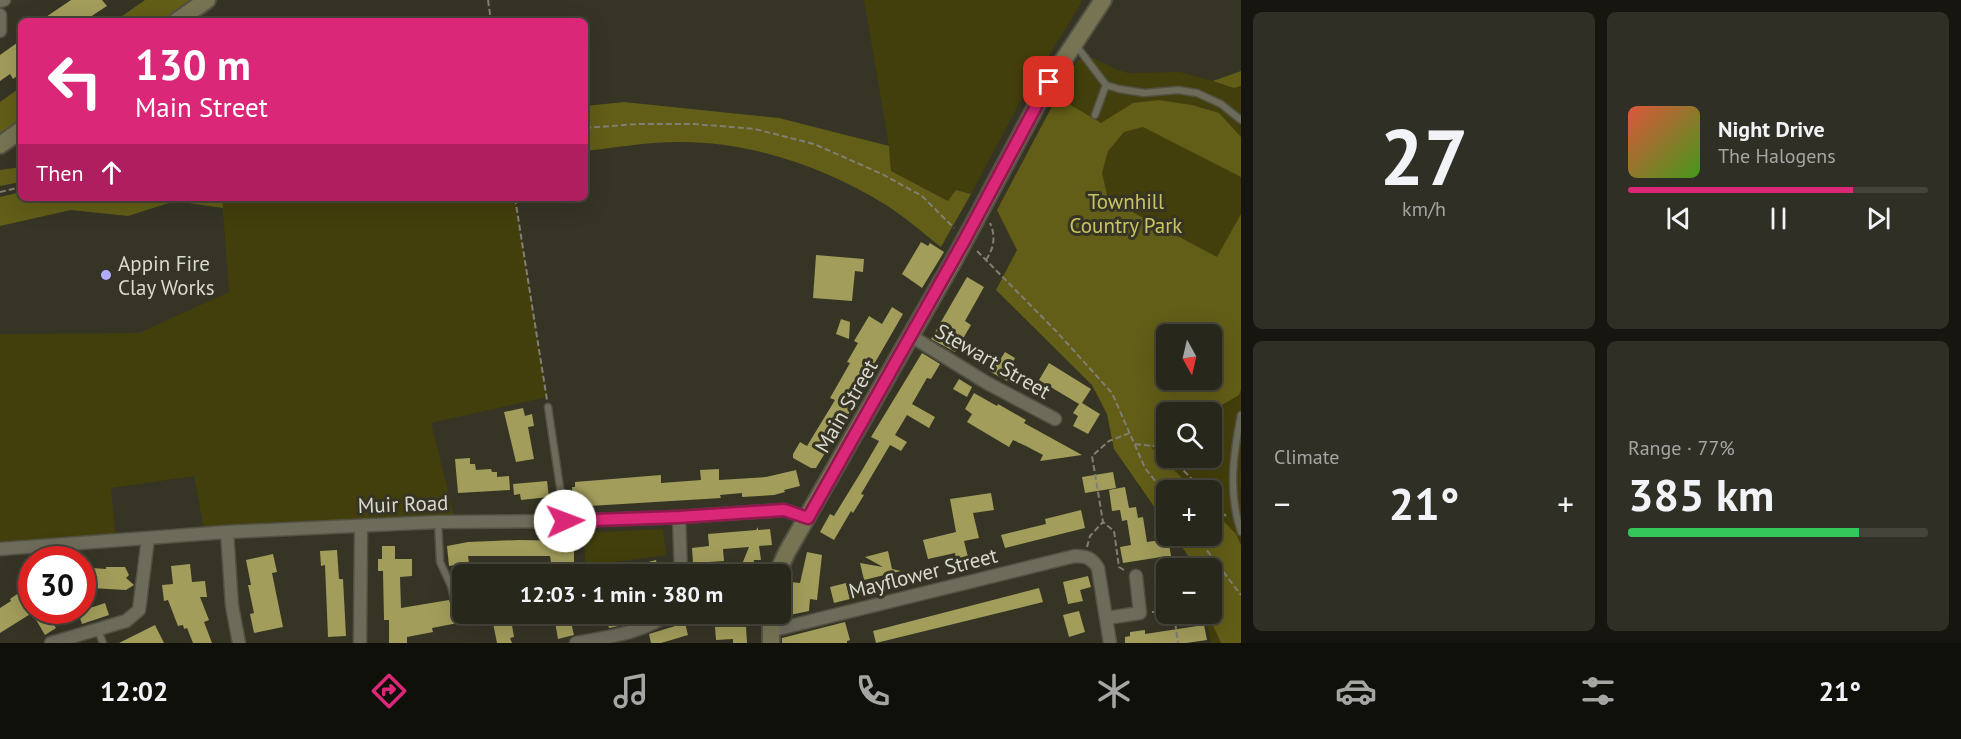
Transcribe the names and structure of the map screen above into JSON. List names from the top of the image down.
{
  "streets": {
    "street": [
      "Stewart Street",
      "Main Street",
      "Muir Road",
      "Mayflower Street"
    ]
  },
  "crossings": [
    ["Stewart Street", "Main Street"],
    ["Main Street", "Muir Road"]
  ],
  "parks": ["Townhill Country Park"],
  "places": ["Appin Fire Clay Works"],
  "north": "bottom",
  "page": {
    "tile": [
      ["27", "km/h"],
      "Climate",
      ["Range · 77%", "385 km"]
    ],
    "turn": ["130 m", "Main Street"],
    "song": ["Night Drive", "The Halogens"],
    "then": "Then",
    "map_buttons": ["+", "−"],
    "heat": ["−", "21°", "+"],
    "limit": "30",
    "trip": "12:03 · 1 min · 380 m",
    "tabs": ["12:02", "21°"]
  }
}
